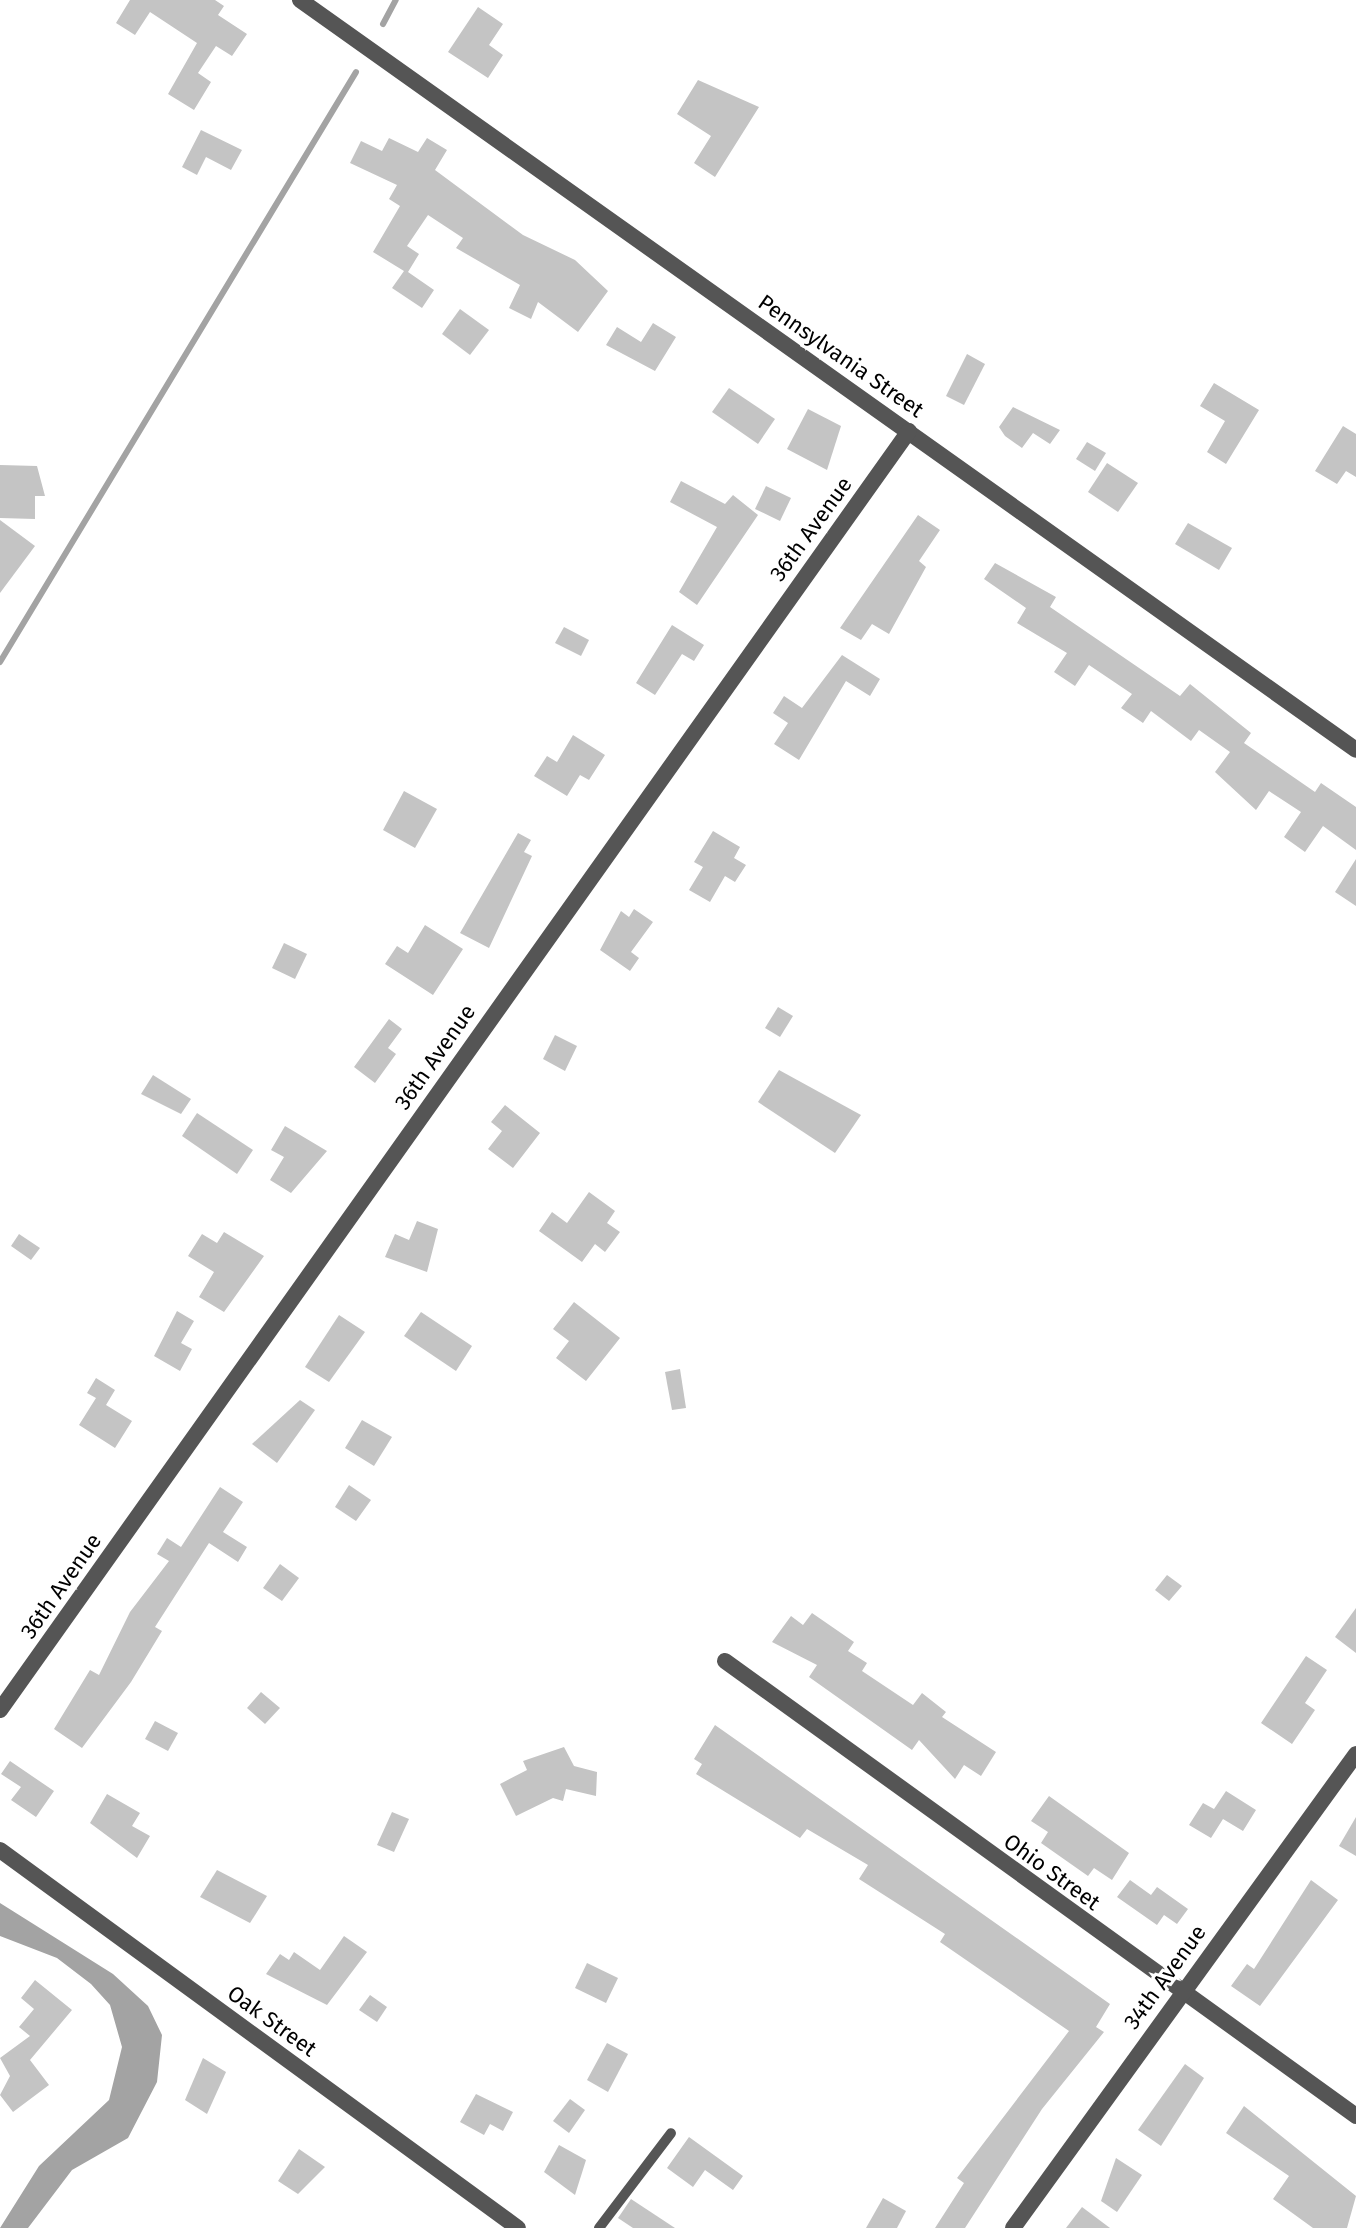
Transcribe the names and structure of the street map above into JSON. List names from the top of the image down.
{
  "streets": {
    "street": [
      "Pennsylvania Street",
      "36th Avenue",
      "Ohio Street",
      "34th Avenue",
      "Oak Street"
    ]
  },
  "crossings": [
    ["Pennsylvania Street", "36th Avenue"],
    ["Ohio Street", "34th Avenue"]
  ]
}
